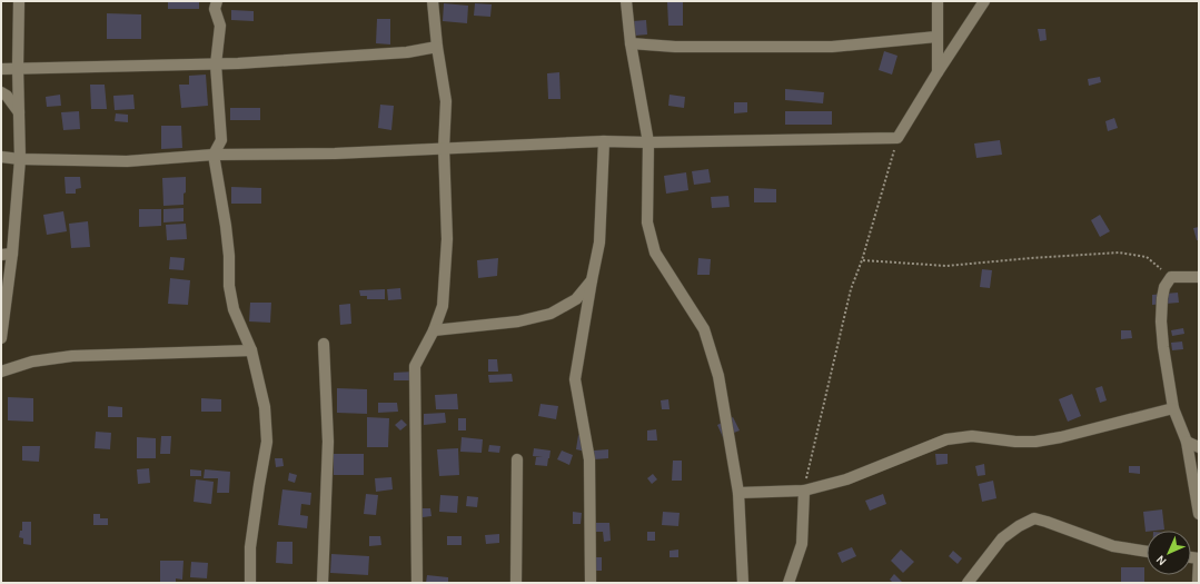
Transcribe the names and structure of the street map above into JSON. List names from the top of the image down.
{
  "north": "bottom left"
}
